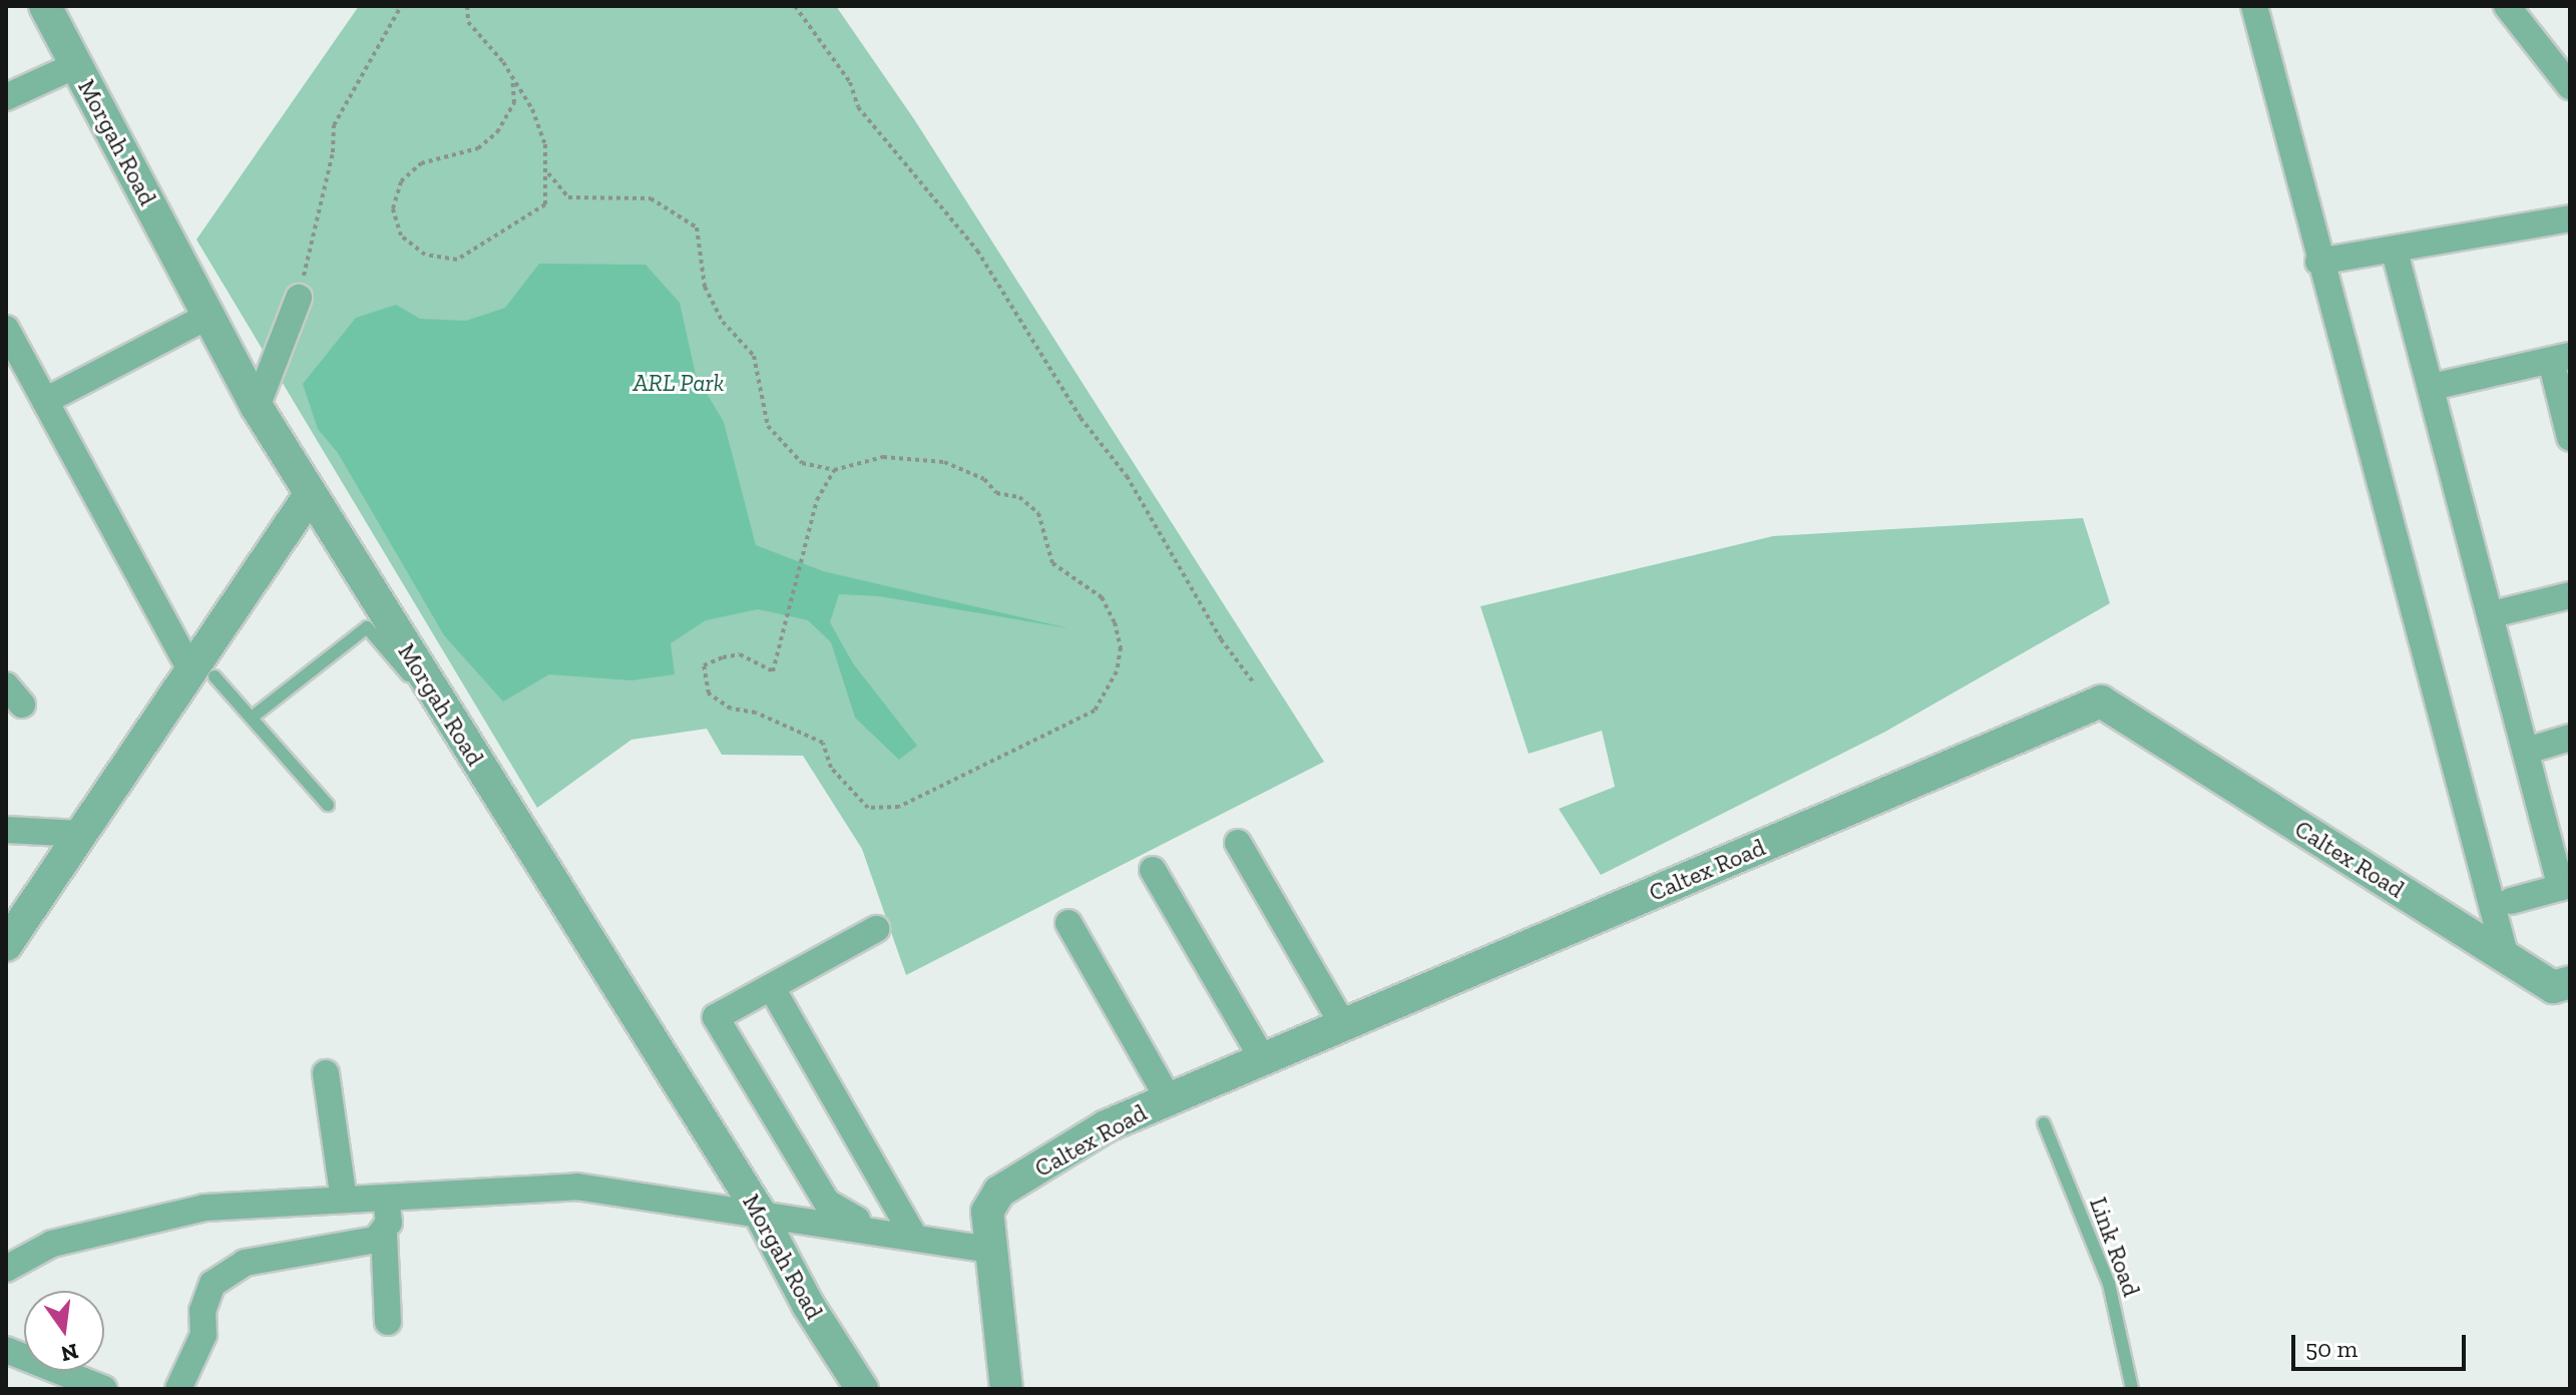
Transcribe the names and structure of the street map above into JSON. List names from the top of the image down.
{
  "streets": {
    "street": ["Morgah Road", "Caltex Road"],
    "lane": ["Link Road"]
  },
  "parks": ["ARL Park"],
  "scale_bar": "50 m",
  "north": "bottom"
}
